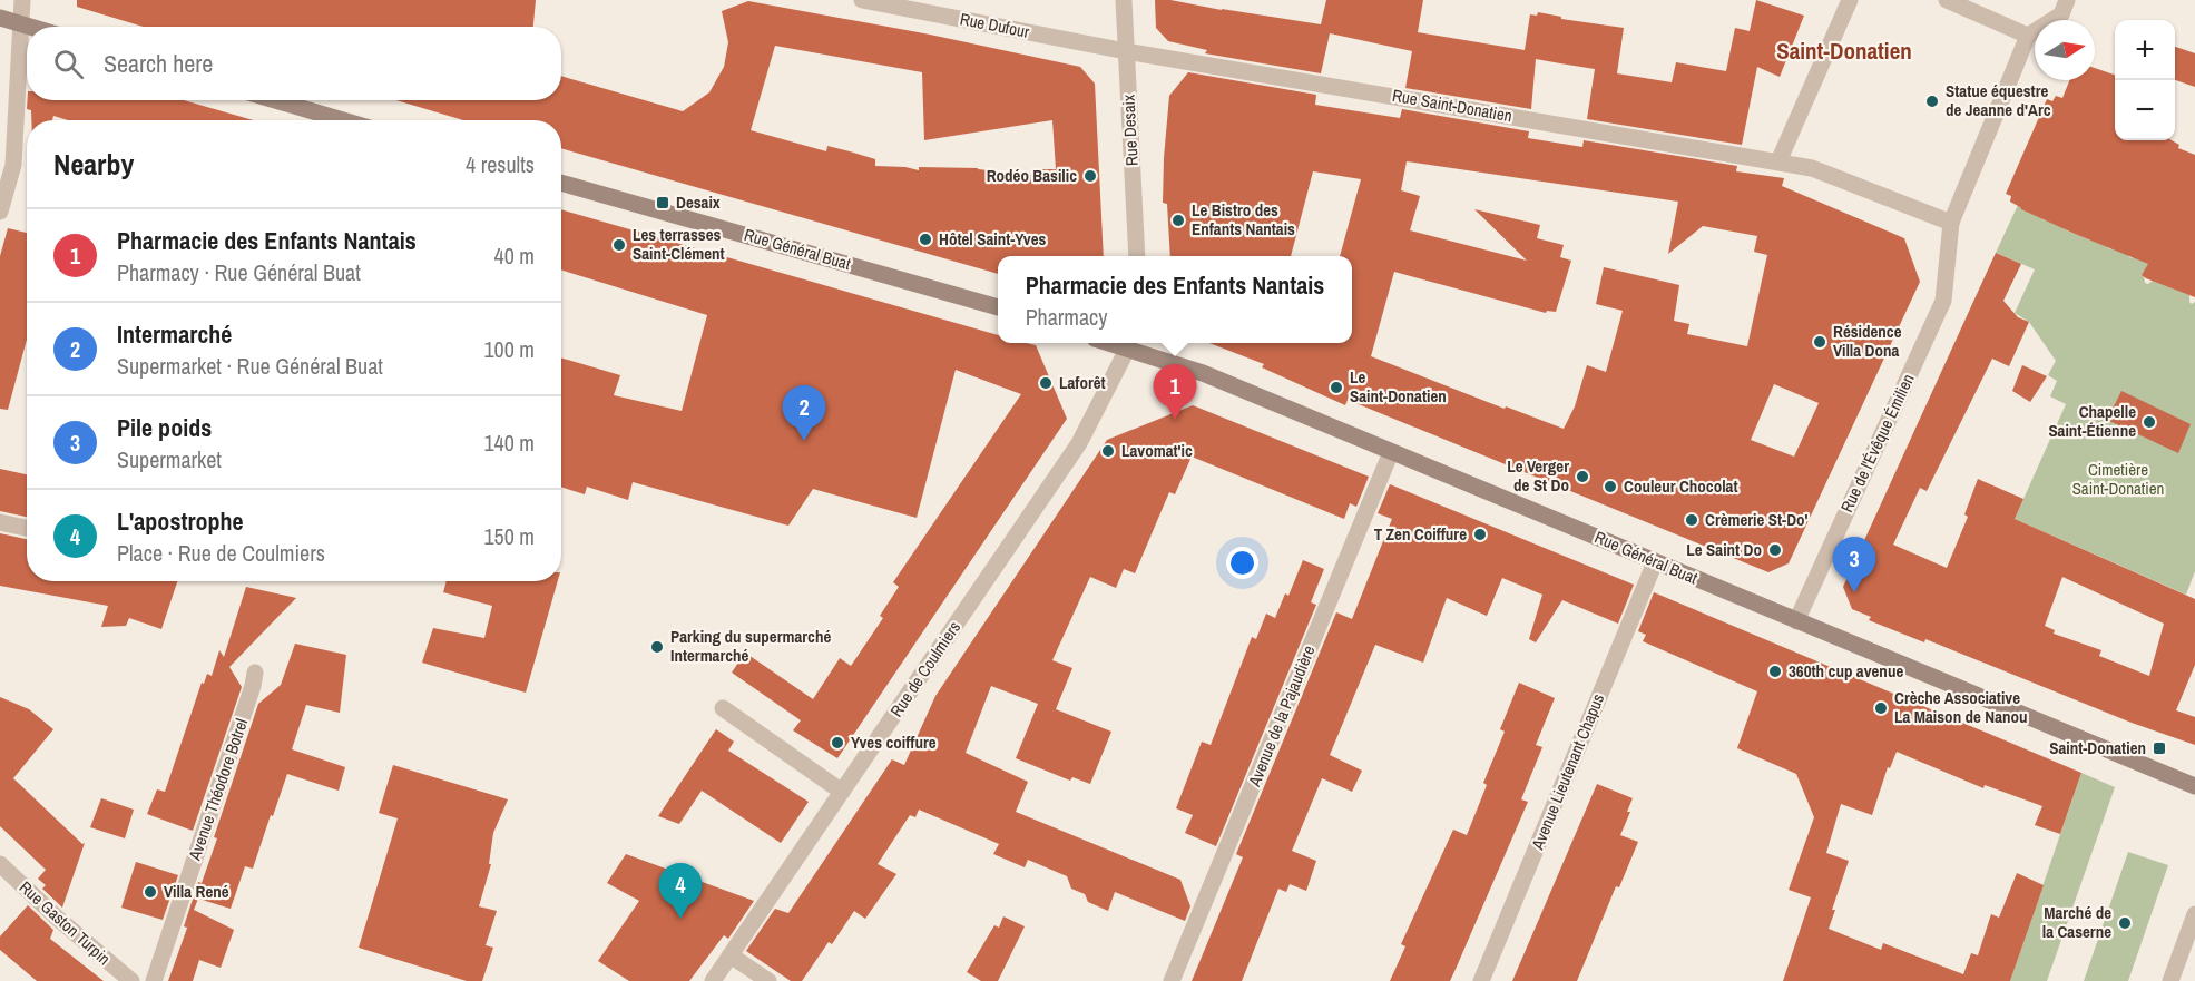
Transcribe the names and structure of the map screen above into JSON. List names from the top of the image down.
{
  "streets": {
    "main road": ["Rue Général Buat"],
    "street": [
      "Rue Dufour",
      "Rue Saint-Donatien",
      "Rue Desaix",
      "Rue de l'Évêque Émilien",
      "Rue de Coulmiers",
      "Avenue de la Pajaudière",
      "Avenue Lieutenant Chapus",
      "Avenue Théodore Botrel",
      "Rue Gaston Turpin"
    ]
  },
  "crossings": [
    ["Rue Dufour", "Rue Saint-Donatien"],
    ["Rue Dufour", "Rue Desaix"],
    ["Rue Saint-Donatien", "Rue Desaix"],
    ["Rue Saint-Donatien", "Rue de l'Évêque Émilien"],
    ["Rue Général Buat", "Rue de l'Évêque Émilien"],
    ["Rue Général Buat", "Rue de Coulmiers"],
    ["Rue Général Buat", "Avenue de la Pajaudière"],
    ["Rue Général Buat", "Avenue Lieutenant Chapus"]
  ],
  "districts": ["Saint-Donatien"],
  "parks": ["Cimetière Saint-Donatien"],
  "places": {
    "other": [
      "Statue équestre de Jeanne d'Arc",
      "Rodéo Basilic",
      "Le Bistro des Enfants Nantais",
      "Hôtel Saint-Yves",
      "Les terrasses Saint-Clément",
      "Résidence Villa Dona",
      "Laforêt",
      "Le Saint-Donatien",
      "Chapelle Saint-Étienne",
      "Lavomat'ic",
      "Le Verger de St Do",
      "Couleur Chocolat",
      "Crèmerie St-Do'",
      "T Zen Coiffure",
      "Le Saint Do",
      "Parking du supermarché Intermarché",
      "360th cup avenue",
      "Crèche Associative La Maison de Nanou",
      "Yves coiffure",
      "Villa René",
      "Marché de la Caserne"
    ],
    "transit": ["Desaix", "Saint-Donatien"]
  },
  "north": "right",
  "page": {
    "map_buttons": ["+", "−"],
    "search": "Search here",
    "heading": ["Nearby", "4 results"],
    "list": [
      {
        "mark": "1",
        "name": "Pharmacie des Enfants Nantais",
        "note": "Pharmacy · Rue Général Buat",
        "value": "40 m"
      },
      {
        "mark": "2",
        "name": "Intermarché",
        "note": "Supermarket · Rue Général Buat",
        "value": "100 m"
      },
      {
        "mark": "3",
        "name": "Pile poids",
        "note": "Supermarket",
        "value": "140 m"
      },
      {
        "mark": "4",
        "name": "L'apostrophe",
        "note": "Place · Rue de Coulmiers",
        "value": "150 m"
      }
    ],
    "popup": ["Pharmacie des Enfants Nantais", "Pharmacy"],
    "pins": [
      "1",
      "2",
      "3",
      "4"
    ]
  }
}
